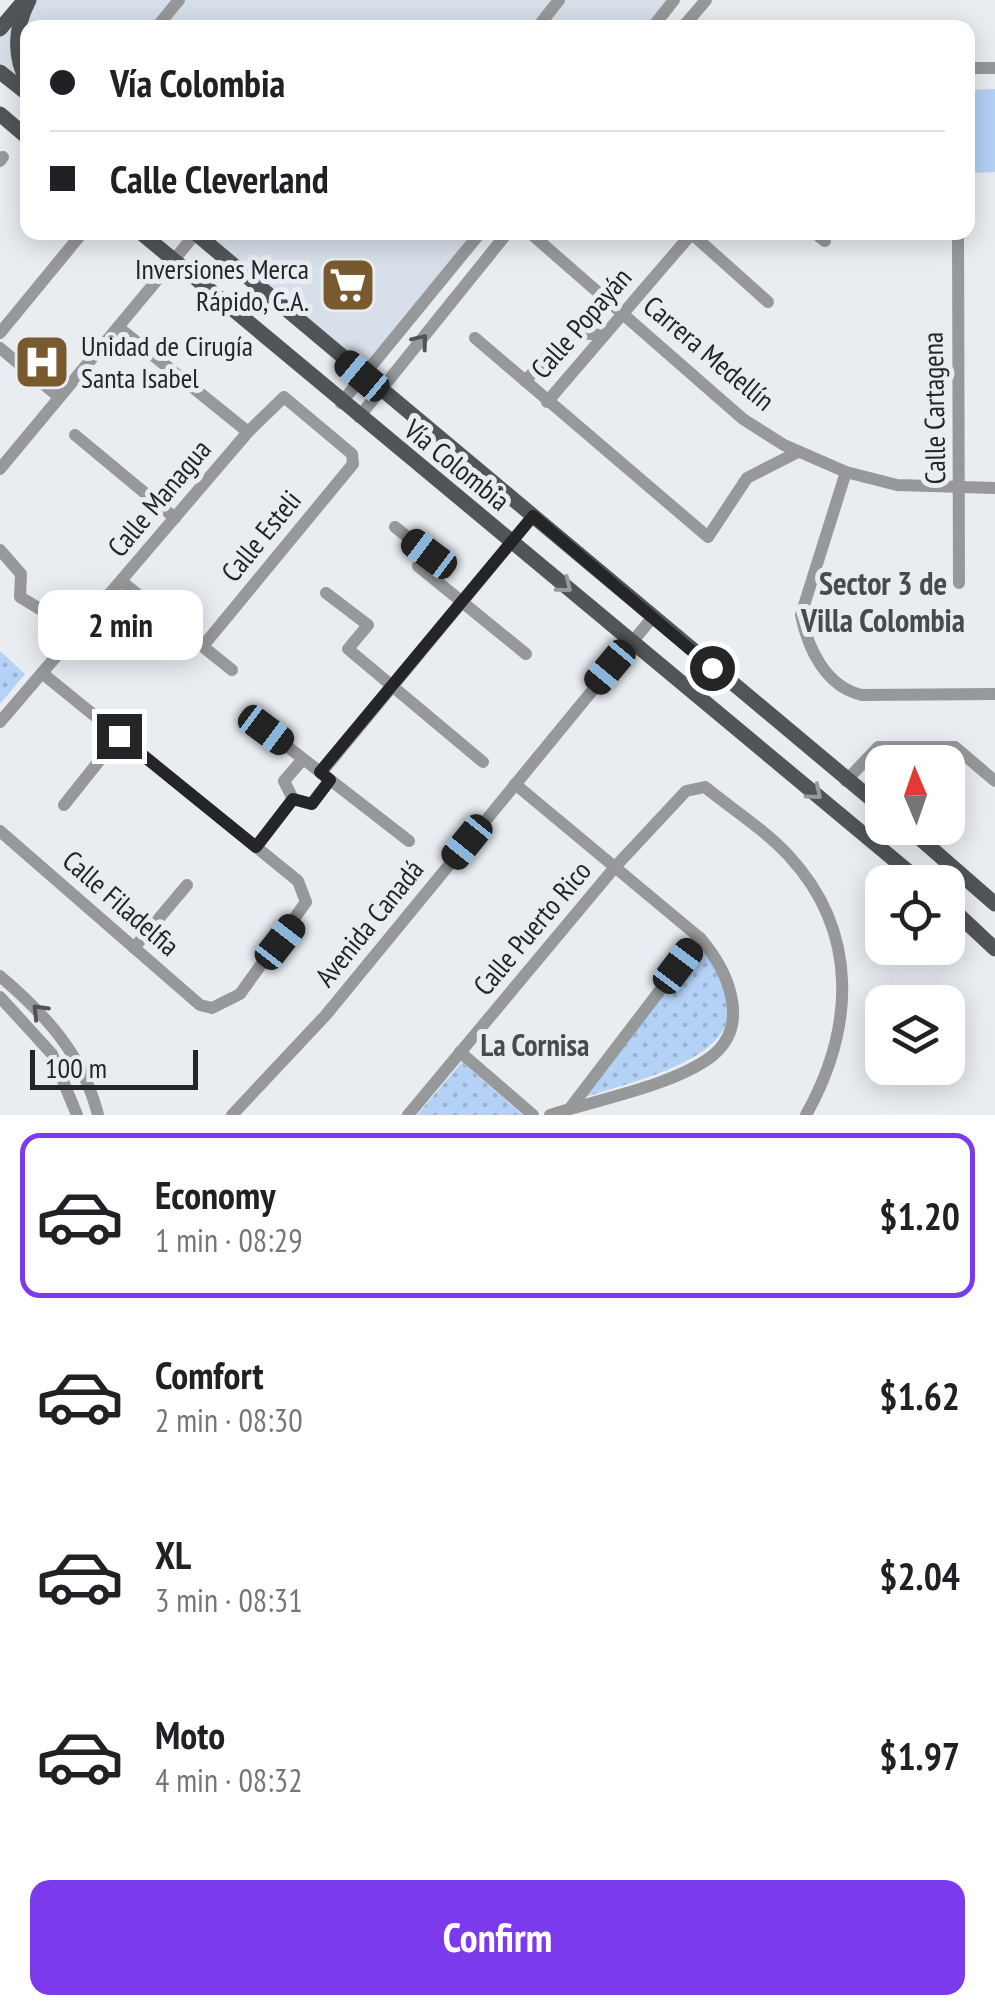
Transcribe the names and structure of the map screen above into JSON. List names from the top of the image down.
{
  "streets": {
    "main road": ["Vía Colombia"],
    "street": [
      "Calle Popayán",
      "Carrera Medellín",
      "Calle Cartagena",
      "Calle Managua",
      "Calle Esteli",
      "Calle Filadelfia",
      "Avenida Canadá",
      "Calle Puerto Rico"
    ]
  },
  "crossings": [
    ["Calle Popayán", "Carrera Medellín"],
    ["Carrera Medellín", "Calle Cartagena"],
    ["Vía Colombia", "Avenida Canadá"],
    ["Calle Managua", "Calle Esteli"]
  ],
  "districts": ["Sector 3 de Villa Colombia", "La Cornisa"],
  "places": {
    "supermarket": ["Inversiones Merca Rápido, C.A."],
    "hospital": ["Unidad de Cirugía Santa Isabel"]
  },
  "scale_bar": "100 m",
  "north": "top",
  "page": {
    "banner": ["Vía Colombia", "Calle Cleverland"],
    "bubble": "2 min",
    "scale": "100 m",
    "list": [
      {
        "name": "Economy",
        "note": "1 min · 08:29",
        "value": "$1.20"
      },
      {
        "name": "Comfort",
        "note": "2 min · 08:30",
        "value": "$1.62"
      },
      {
        "name": "XL",
        "note": "3 min · 08:31",
        "value": "$2.04"
      },
      {
        "name": "Moto",
        "note": "4 min · 08:32",
        "value": "$1.97"
      }
    ],
    "buttons": "Confirm"
  }
}
